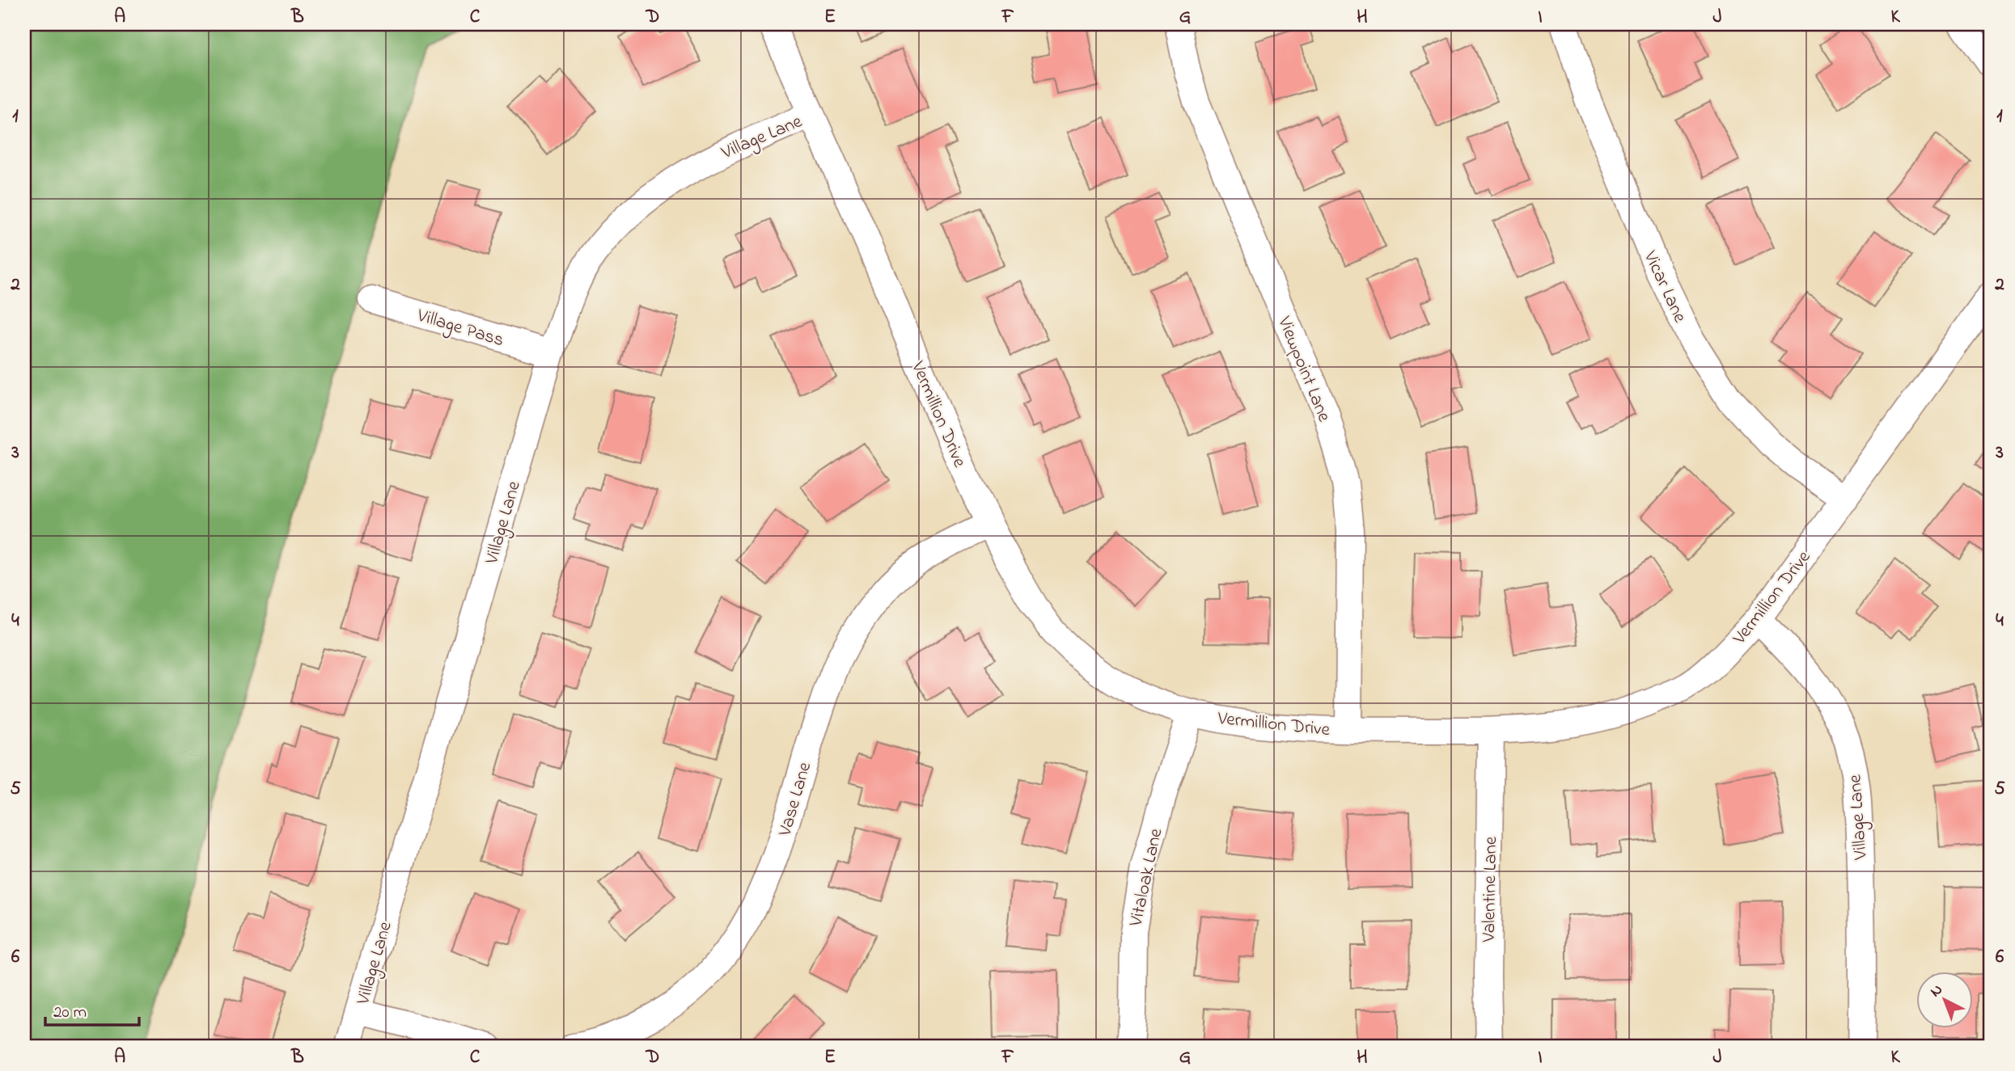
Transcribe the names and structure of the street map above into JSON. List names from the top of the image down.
{
  "streets": {
    "street": [
      "Village Lane",
      "Vicar Lane",
      "Village Pass",
      "Viewpoint Lane",
      "Vermillion Drive",
      "Vase Lane",
      "Vitaloak Lane",
      "Valentine Lane"
    ]
  },
  "crossings": [
    ["Village Lane", "Village Pass"],
    ["Village Lane", "Vermillion Drive"],
    ["Vicar Lane", "Vermillion Drive"],
    ["Viewpoint Lane", "Vermillion Drive"],
    ["Vermillion Drive", "Vase Lane"],
    ["Vermillion Drive", "Vitaloak Lane"],
    ["Vermillion Drive", "Valentine Lane"]
  ],
  "scale_bar": "20 m",
  "north": "top left",
  "grid": {
    "columns": [
      "A",
      "B",
      "C",
      "D",
      "E",
      "F",
      "G",
      "H",
      "I",
      "J",
      "K"
    ],
    "rows": [
      "1",
      "2",
      "3",
      "4",
      "5",
      "6"
    ]
  }
}
